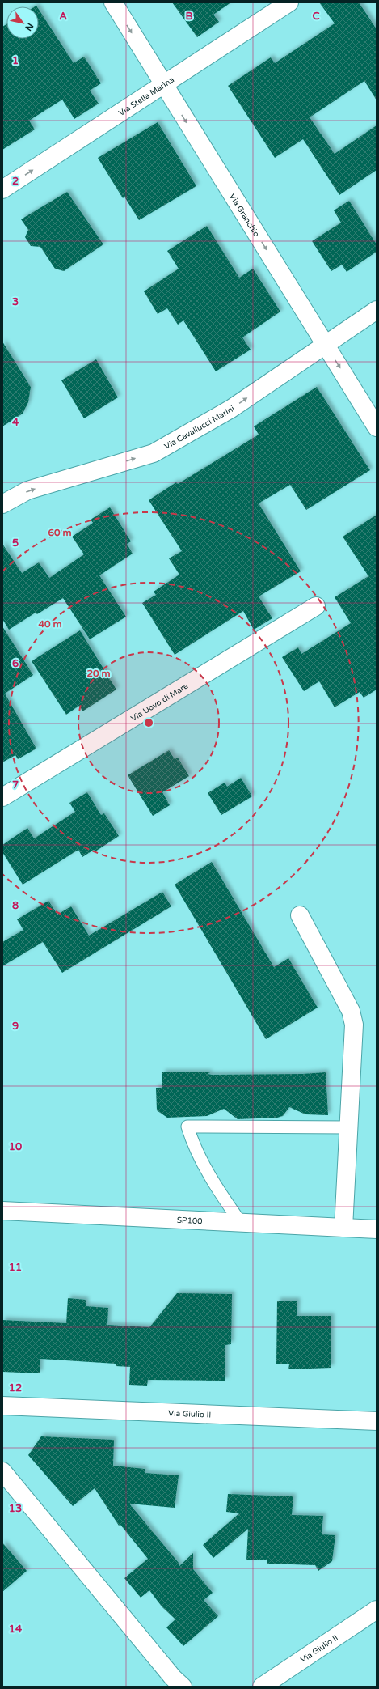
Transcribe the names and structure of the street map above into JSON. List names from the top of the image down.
{
  "streets": {
    "street": [
      "Via Stella Marina",
      "Via Granchio",
      "Via Cavallucci Marini",
      "Via Uovo di Mare",
      "SP100",
      "Via Giulio II"
    ]
  },
  "crossings": [
    ["Via Stella Marina", "Via Granchio"],
    ["Via Granchio", "Via Cavallucci Marini"]
  ],
  "one_way": ["Via Stella Marina", "Via Granchio", "Via Cavallucci Marini"],
  "north": "bottom right",
  "grid": {
    "columns": ["A", "B", "C"],
    "rows": [
      "1",
      "2",
      "3",
      "4",
      "5",
      "6",
      "7",
      "8",
      "9",
      "10",
      "11",
      "12",
      "13",
      "14"
    ]
  },
  "rings": ["60 m", "40 m", "20 m"]
}
